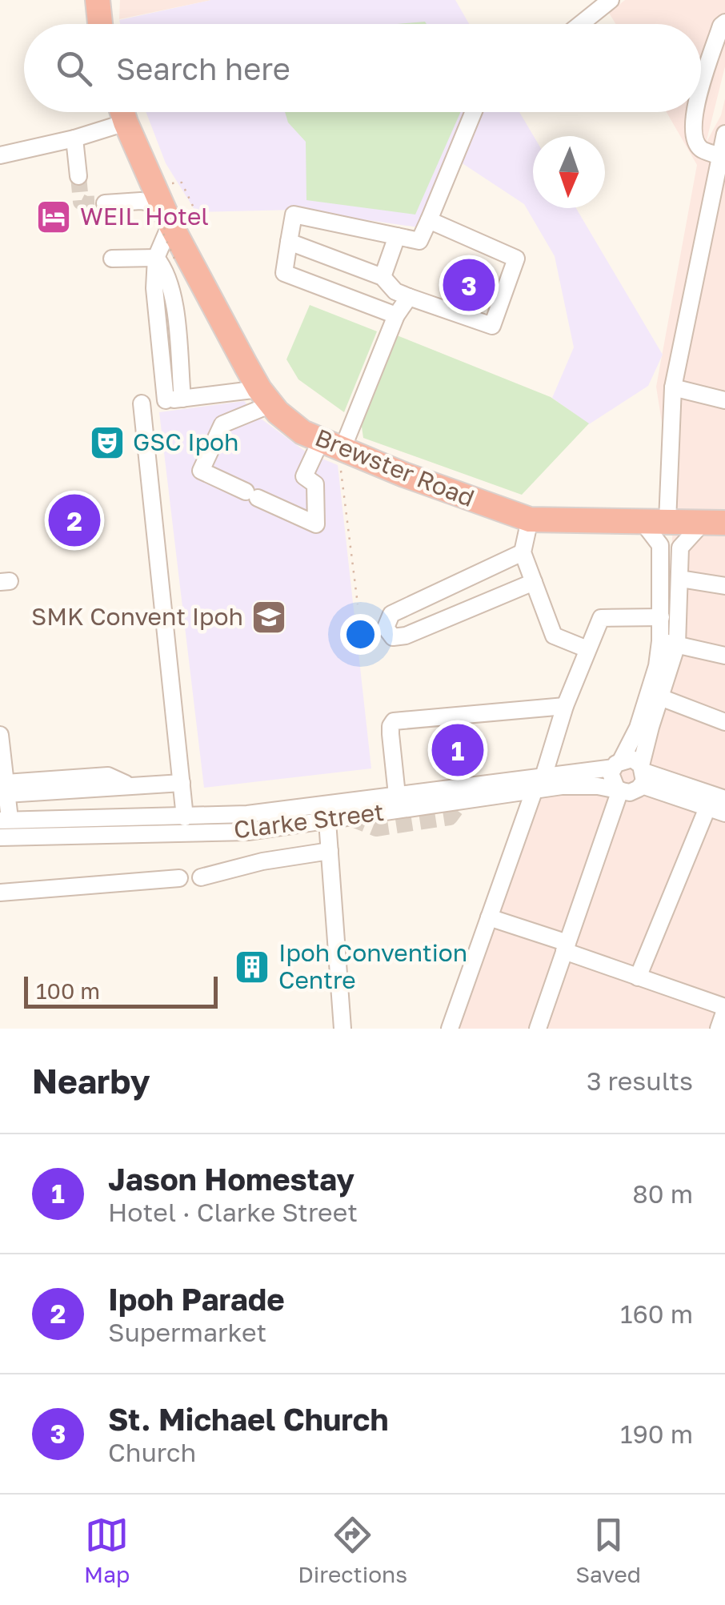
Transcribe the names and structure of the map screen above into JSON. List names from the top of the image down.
{
  "streets": {
    "highway": ["Brewster Road"],
    "street": ["Clarke Street"]
  },
  "places": {
    "hotel": ["WEIL Hotel"],
    "theatre": ["GSC Ipoh"],
    "school or university": ["SMK Convent Ipoh"],
    "building": ["Ipoh Convention Centre"]
  },
  "scale_bar": "100 m",
  "north": "bottom",
  "page": {
    "search": "Search here",
    "pins": ["3", "2", "1"],
    "scale": "100 m",
    "heading": ["Nearby", "3 results"],
    "list": [
      {
        "mark": "1",
        "name": "Jason Homestay",
        "note": "Hotel · Clarke Street",
        "value": "80 m"
      },
      {
        "mark": "2",
        "name": "Ipoh Parade",
        "note": "Supermarket",
        "value": "160 m"
      },
      {
        "mark": "3",
        "name": "St. Michael Church",
        "note": "Church",
        "value": "190 m"
      }
    ],
    "nav": ["Map", "Directions", "Saved"]
  }
}
